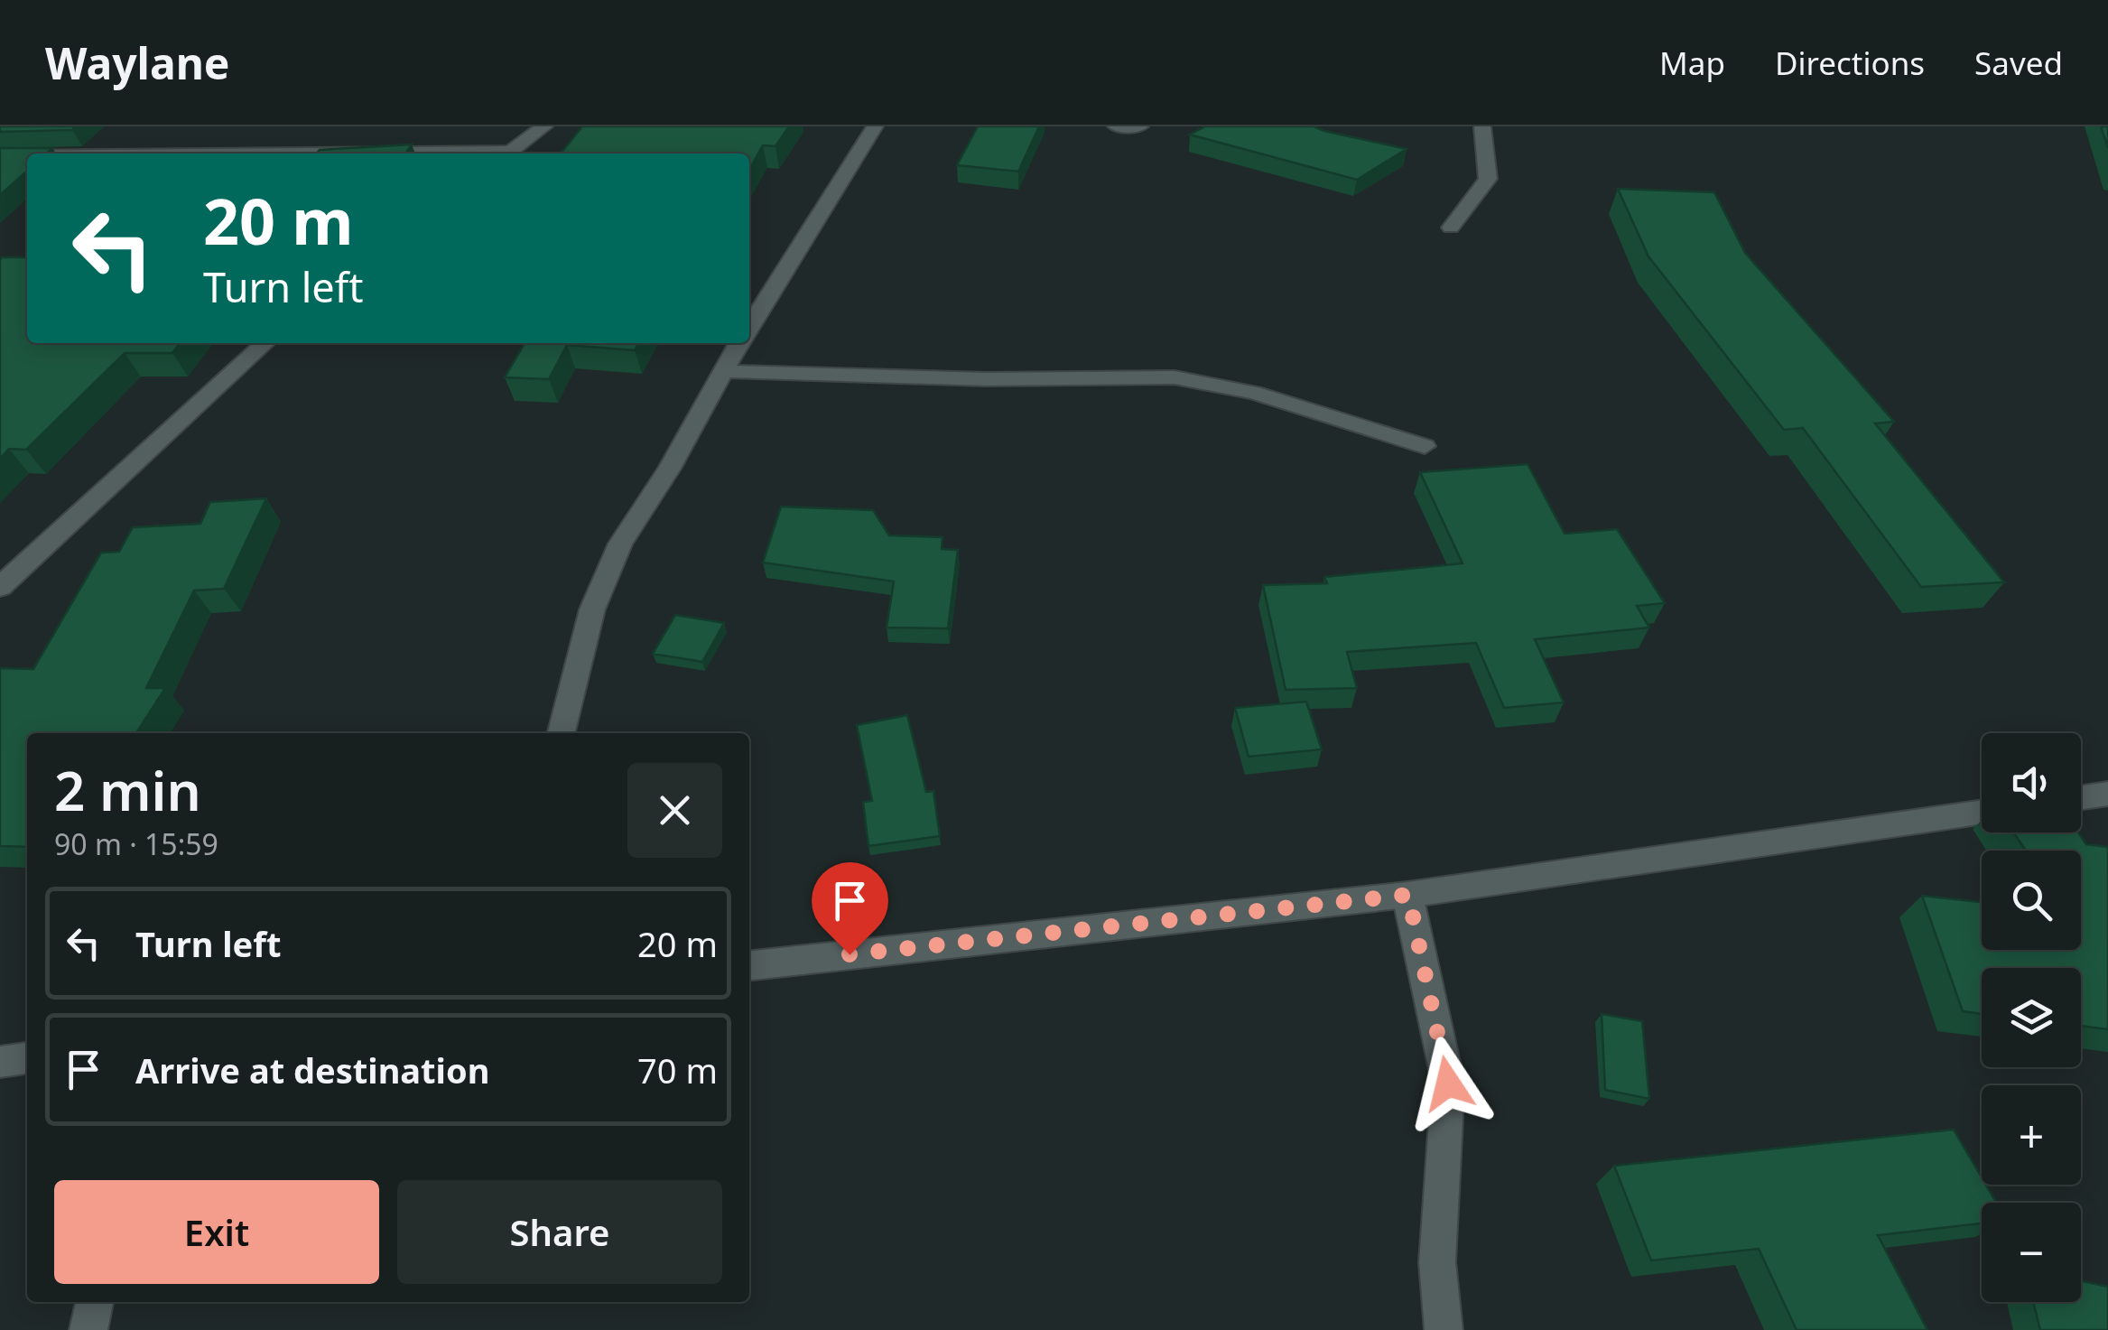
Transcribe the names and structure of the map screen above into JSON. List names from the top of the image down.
{
  "page": {
    "header": "Waylane",
    "nav": ["Map", "Directions", "Saved"],
    "turn": ["20 m", "Turn left"],
    "map_buttons": ["+", "−"],
    "heading": ["2 min", "90 m · 15:59"],
    "list": [
      {
        "name": "Turn left",
        "value": "20 m"
      },
      {
        "name": "Arrive at destination",
        "value": "70 m"
      }
    ],
    "buttons": ["Exit", "Share"]
  }
}
